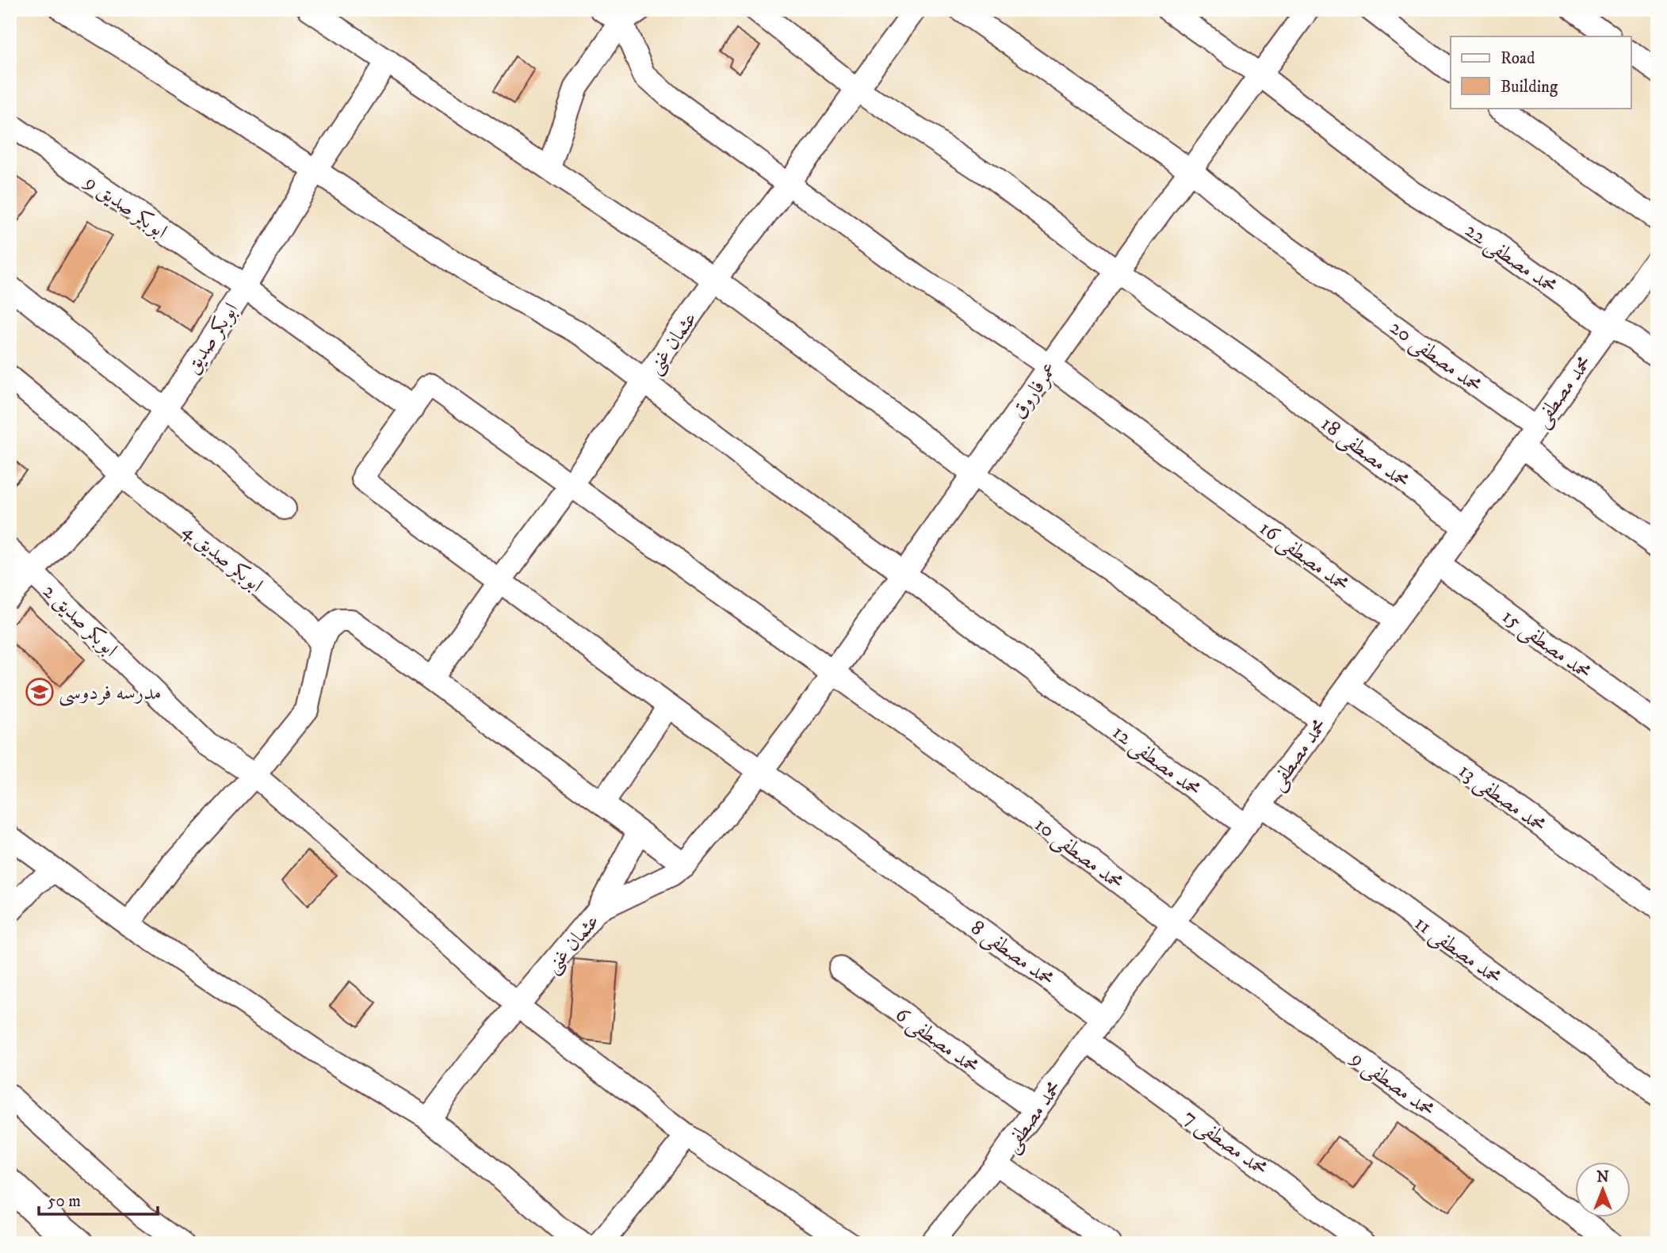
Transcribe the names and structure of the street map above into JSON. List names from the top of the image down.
{
  "streets": {
    "street": [
      "ابوبکر صدیق 9",
      "محمد مصطفی 22",
      "ابوبکر صدیق",
      "عثمان غنی",
      "محمد مصطفی 20",
      "عمرفاروق",
      "محمد مصطفی",
      "محمد مصطفی 18",
      "محمد مصطفی 16",
      "ابوبکر صدیق 4",
      "ابوبکر صدیق 2",
      "محمد مصطفی 15",
      "محمد مصطفی 12",
      "محمد مصطفی 13",
      "محمد مصطفی 10",
      "محمد مصطفی 11",
      "محمد مصطفی 8",
      "محمد مصطفی 6",
      "محمد مصطفی 9",
      "محمد مصطفی 7"
    ]
  },
  "crossings": [
    ["ابوبکر صدیق 9", "ابوبکر صدیق"],
    ["ابوبکر صدیق 9", "محمد مصطفی 10"],
    ["ابوبکر صدیق 9", "محمد مصطفی 8"],
    ["محمد مصطفی 22", "عمرفاروق"],
    ["محمد مصطفی 22", "محمد مصطفی"],
    ["ابوبکر صدیق", "ابوبکر صدیق 4"],
    ["ابوبکر صدیق", "ابوبکر صدیق 2"],
    ["ابوبکر صدیق", "محمد مصطفی 12"],
    ["عثمان غنی", "عمرفاروق"],
    ["عثمان غنی", "محمد مصطفی 18"],
    ["عثمان غنی", "محمد مصطفی 16"],
    ["عثمان غنی", "ابوبکر صدیق 2"],
    ["عثمان غنی", "محمد مصطفی 12"],
    ["عثمان غنی", "محمد مصطفی 10"],
    ["عثمان غنی", "محمد مصطفی 8"],
    ["محمد مصطفی 20", "عمرفاروق"],
    ["محمد مصطفی 20", "محمد مصطفی"],
    ["عمرفاروق", "محمد مصطفی 18"],
    ["عمرفاروق", "محمد مصطفی 16"],
    ["عمرفاروق", "محمد مصطفی 12"],
    ["عمرفاروق", "محمد مصطفی 10"],
    ["عمرفاروق", "محمد مصطفی 8"],
    ["محمد مصطفی", "محمد مصطفی 18"],
    ["محمد مصطفی", "محمد مصطفی 16"],
    ["محمد مصطفی", "محمد مصطفی 15"],
    ["محمد مصطفی", "محمد مصطفی 12"],
    ["محمد مصطفی", "محمد مصطفی 13"],
    ["محمد مصطفی", "محمد مصطفی 10"],
    ["محمد مصطفی", "محمد مصطفی 11"],
    ["محمد مصطفی", "محمد مصطفی 8"],
    ["محمد مصطفی", "محمد مصطفی 6"],
    ["محمد مصطفی", "محمد مصطفی 9"],
    ["محمد مصطفی", "محمد مصطفی 7"],
    ["محمد مصطفی 10", "محمد مصطفی 8"],
    ["محمد مصطفی 10", "محمد مصطفی 9"]
  ],
  "places": {
    "school or university": ["مدرسه فردوسی"]
  },
  "legend": ["Road", "Building"],
  "scale_bar": "50 m",
  "north": "top"
}
